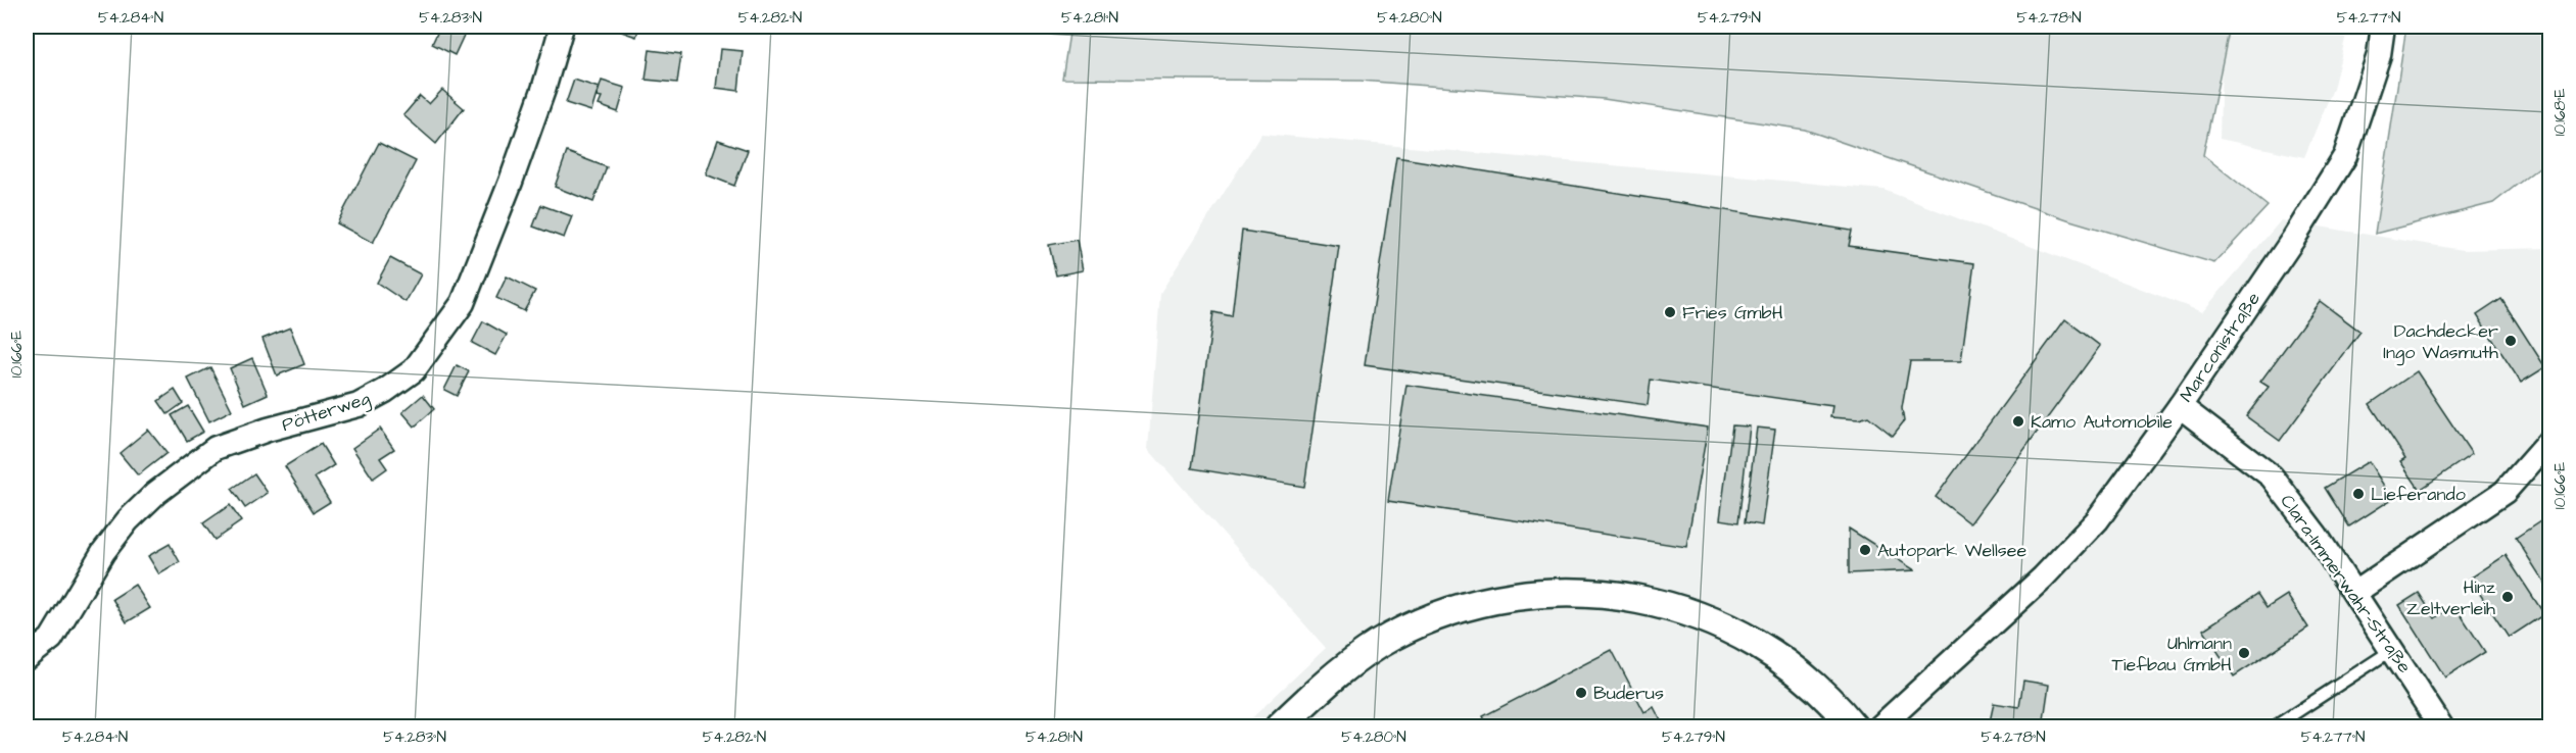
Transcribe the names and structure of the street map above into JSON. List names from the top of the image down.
{
  "streets": {
    "street": ["Marconistraße", "Pötterweg", "Clara-Immerwahr-Straße"]
  },
  "crossings": [
    ["Marconistraße", "Clara-Immerwahr-Straße"]
  ],
  "places": [
    "Fries GmbH",
    "Dachdecker Ingo Wasmuth",
    "Kamo Automobile",
    "Lieferando",
    "Autopark Wellsee",
    "Hinz Zeltverleih",
    "Uhlmann Tiefbau GmbH",
    "Buderus"
  ],
  "coordinates": [
    "54.284°N",
    "54.283°N",
    "54.282°N",
    "54.281°N",
    "54.280°N",
    "54.279°N",
    "54.278°N",
    "54.277°N",
    "10.168°E",
    "10.166°E"
  ]
}
